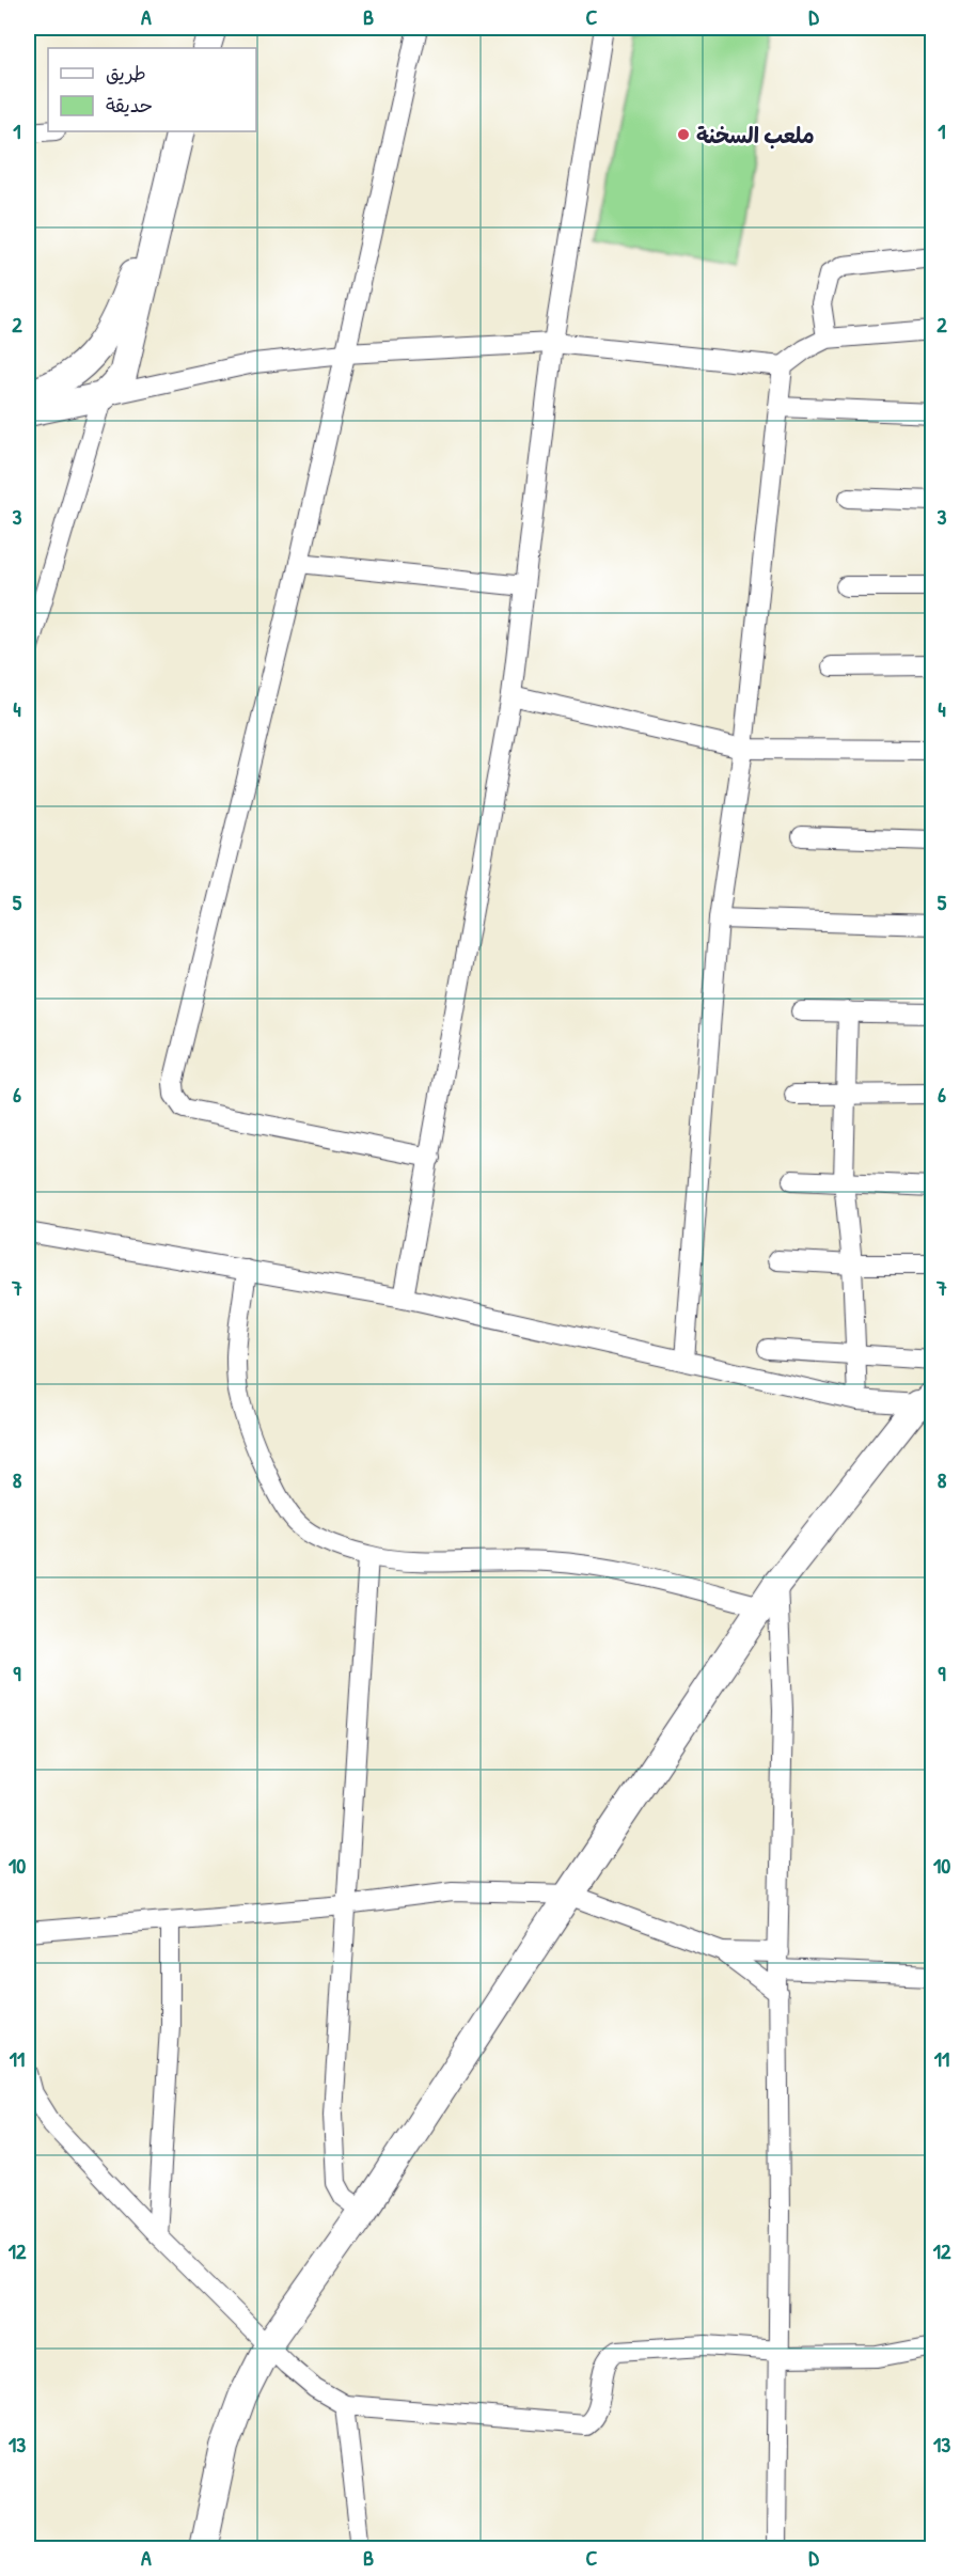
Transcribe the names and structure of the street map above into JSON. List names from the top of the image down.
{
  "places": ["ملعب السخنة"],
  "legend": ["طريق", "حديقة"],
  "grid": {
    "columns": [
      "A",
      "B",
      "C",
      "D"
    ],
    "rows": [
      "1",
      "2",
      "3",
      "4",
      "5",
      "6",
      "7",
      "8",
      "9",
      "10",
      "11",
      "12",
      "13"
    ]
  }
}
